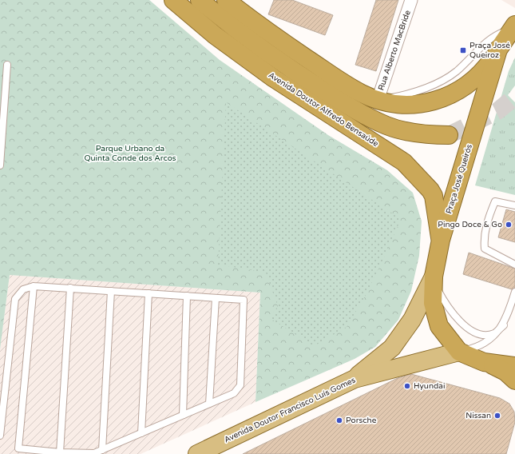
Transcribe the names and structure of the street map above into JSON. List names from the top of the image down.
{
  "streets": {
    "highway": ["Avenida Doutor Alfredo Bensaúde", "Praça José Queirós"],
    "main road": ["Avenida Doutor Francisco Luís Gomes"],
    "street": ["Rua Alberto MacBride"]
  },
  "crossings": [
    ["Avenida Doutor Alfredo Bensaúde", "Praça José Queirós"],
    ["Praça José Queirós", "Avenida Doutor Francisco Luís Gomes"]
  ],
  "parks": ["Parque Urbano da Quinta Conde dos Arcos"],
  "places": {
    "transit": ["Praça José Queiroz"],
    "other": [
      "Pingo Doce & Go",
      "Hyundai",
      "Nissan",
      "Porsche"
    ]
  }
}
